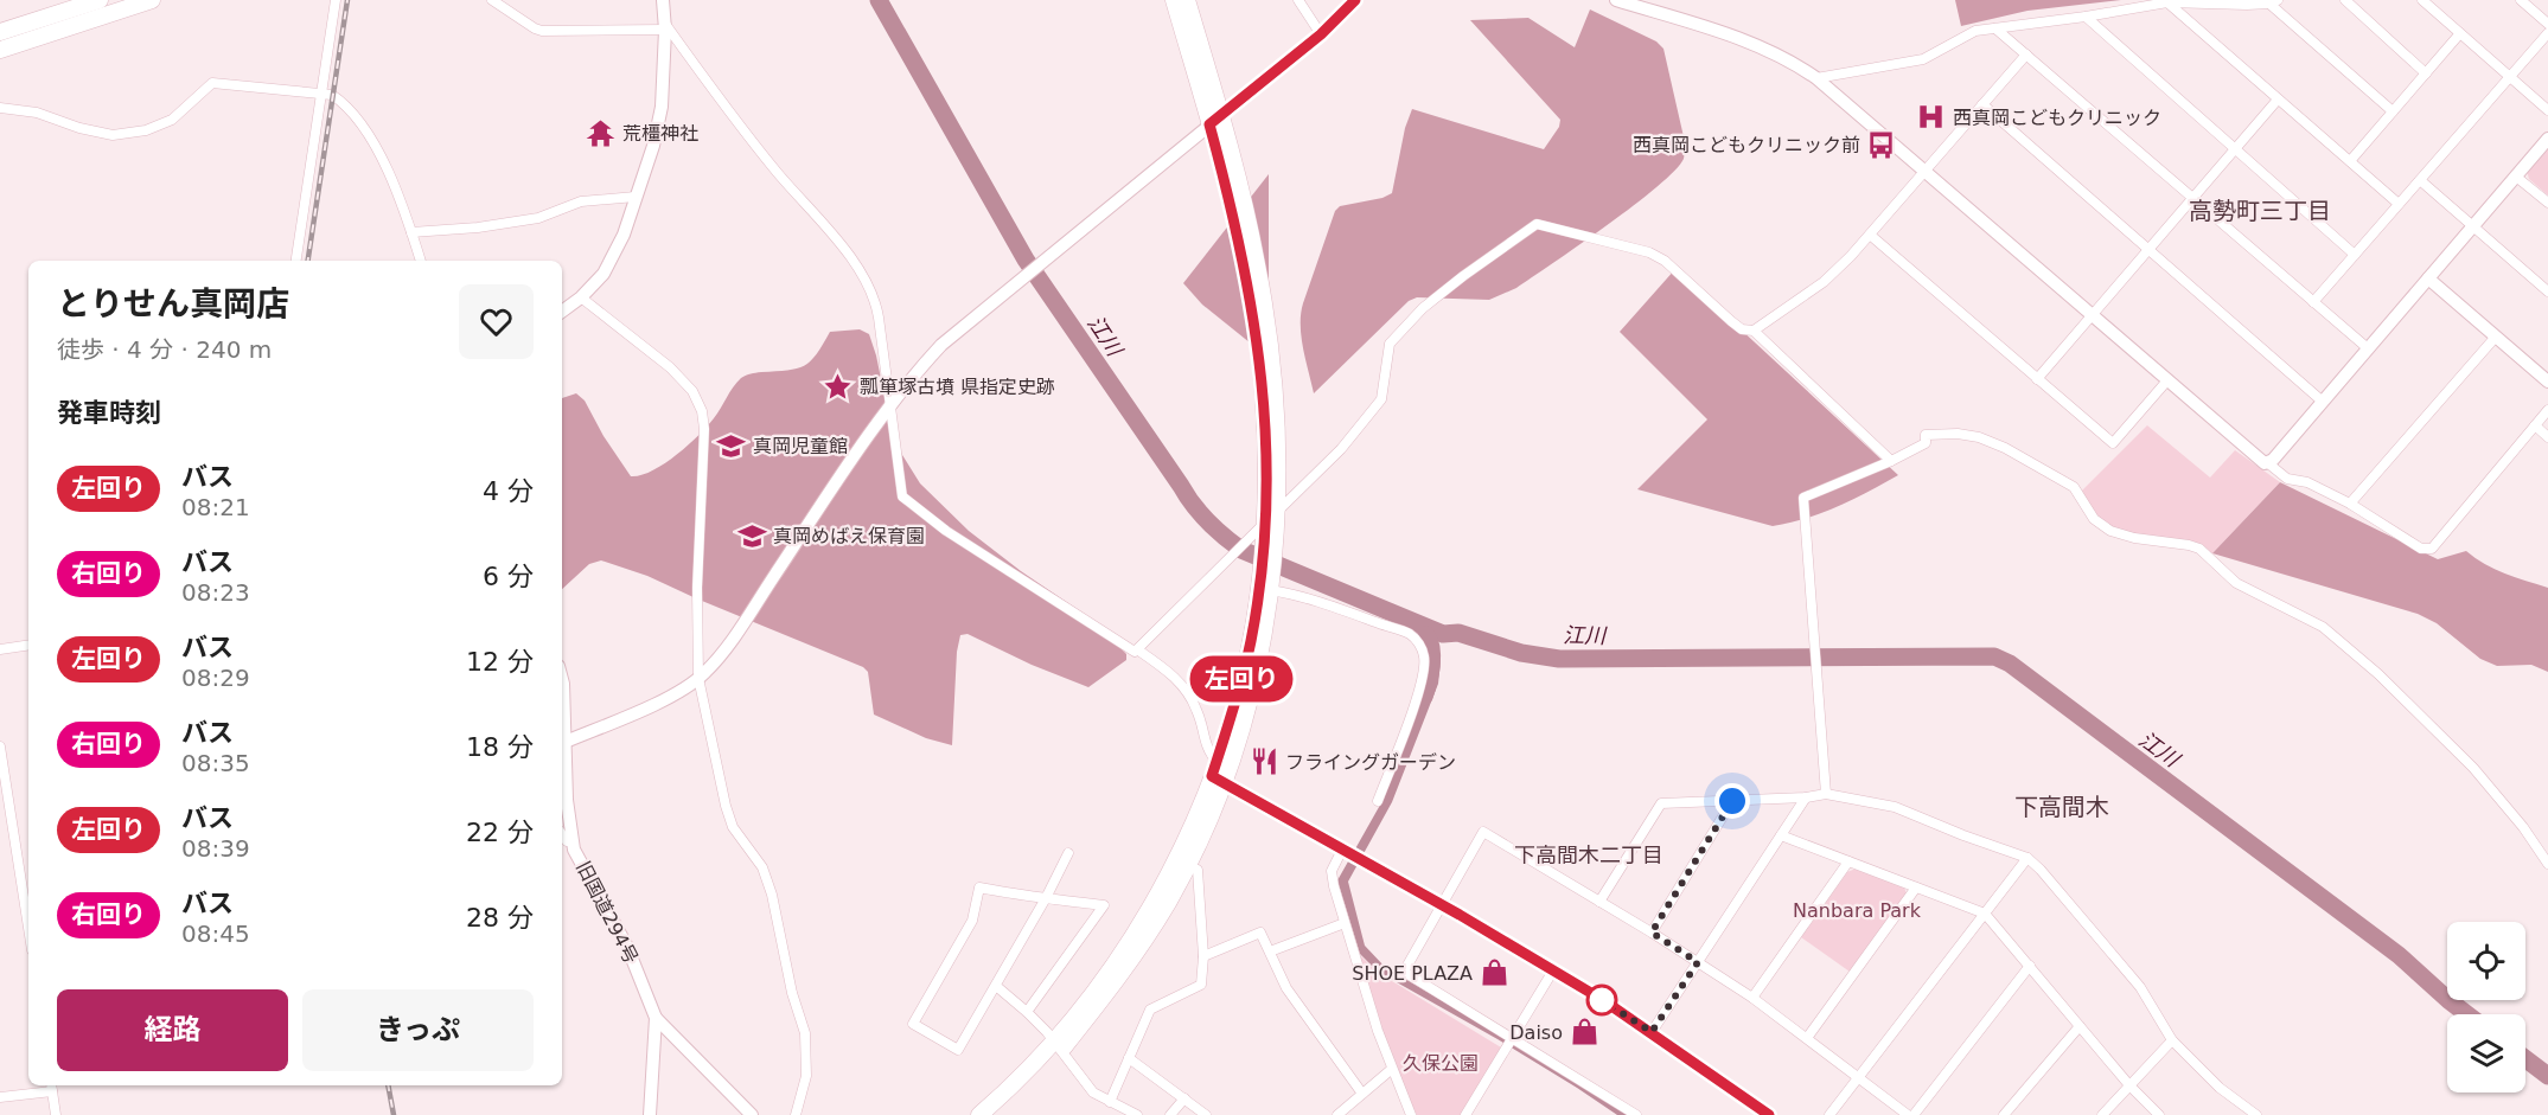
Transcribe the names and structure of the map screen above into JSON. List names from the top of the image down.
{
  "streets": {
    "street": ["旧国道294号"]
  },
  "districts": ["高勢町三丁目", "下高間木", "下高間木二丁目"],
  "water": ["江川"],
  "parks": ["Nanbara Park", "久保公園"],
  "places": {
    "hospital": ["西真岡こどもクリニック"],
    "temple": ["荒橿神社"],
    "bus stop": ["西真岡こどもクリニック前"],
    "place": ["瓢箪塚古墳 県指定史跡"],
    "school or university": ["真岡児童館", "真岡めばえ保育園"],
    "restaurant": ["フライングガーデン"],
    "shop": ["SHOE PLAZA", "Daiso"]
  },
  "lines": ["bus line 左回り"],
  "page": {
    "on_map": "左回り",
    "heading": [
      ["とりせん真岡店", "徒歩 · 4 分 · 240 m"],
      "発車時刻"
    ],
    "list": [
      {
        "mark": "左回り",
        "name": "バス",
        "note": "08:21",
        "value": "4 分"
      },
      {
        "mark": "右回り",
        "name": "バス",
        "note": "08:23",
        "value": "6 分"
      },
      {
        "mark": "左回り",
        "name": "バス",
        "note": "08:29",
        "value": "12 分"
      },
      {
        "mark": "右回り",
        "name": "バス",
        "note": "08:35",
        "value": "18 分"
      },
      {
        "mark": "左回り",
        "name": "バス",
        "note": "08:39",
        "value": "22 分"
      },
      {
        "mark": "右回り",
        "name": "バス",
        "note": "08:45",
        "value": "28 分"
      }
    ],
    "buttons": ["経路", "きっぷ"]
  }
}
